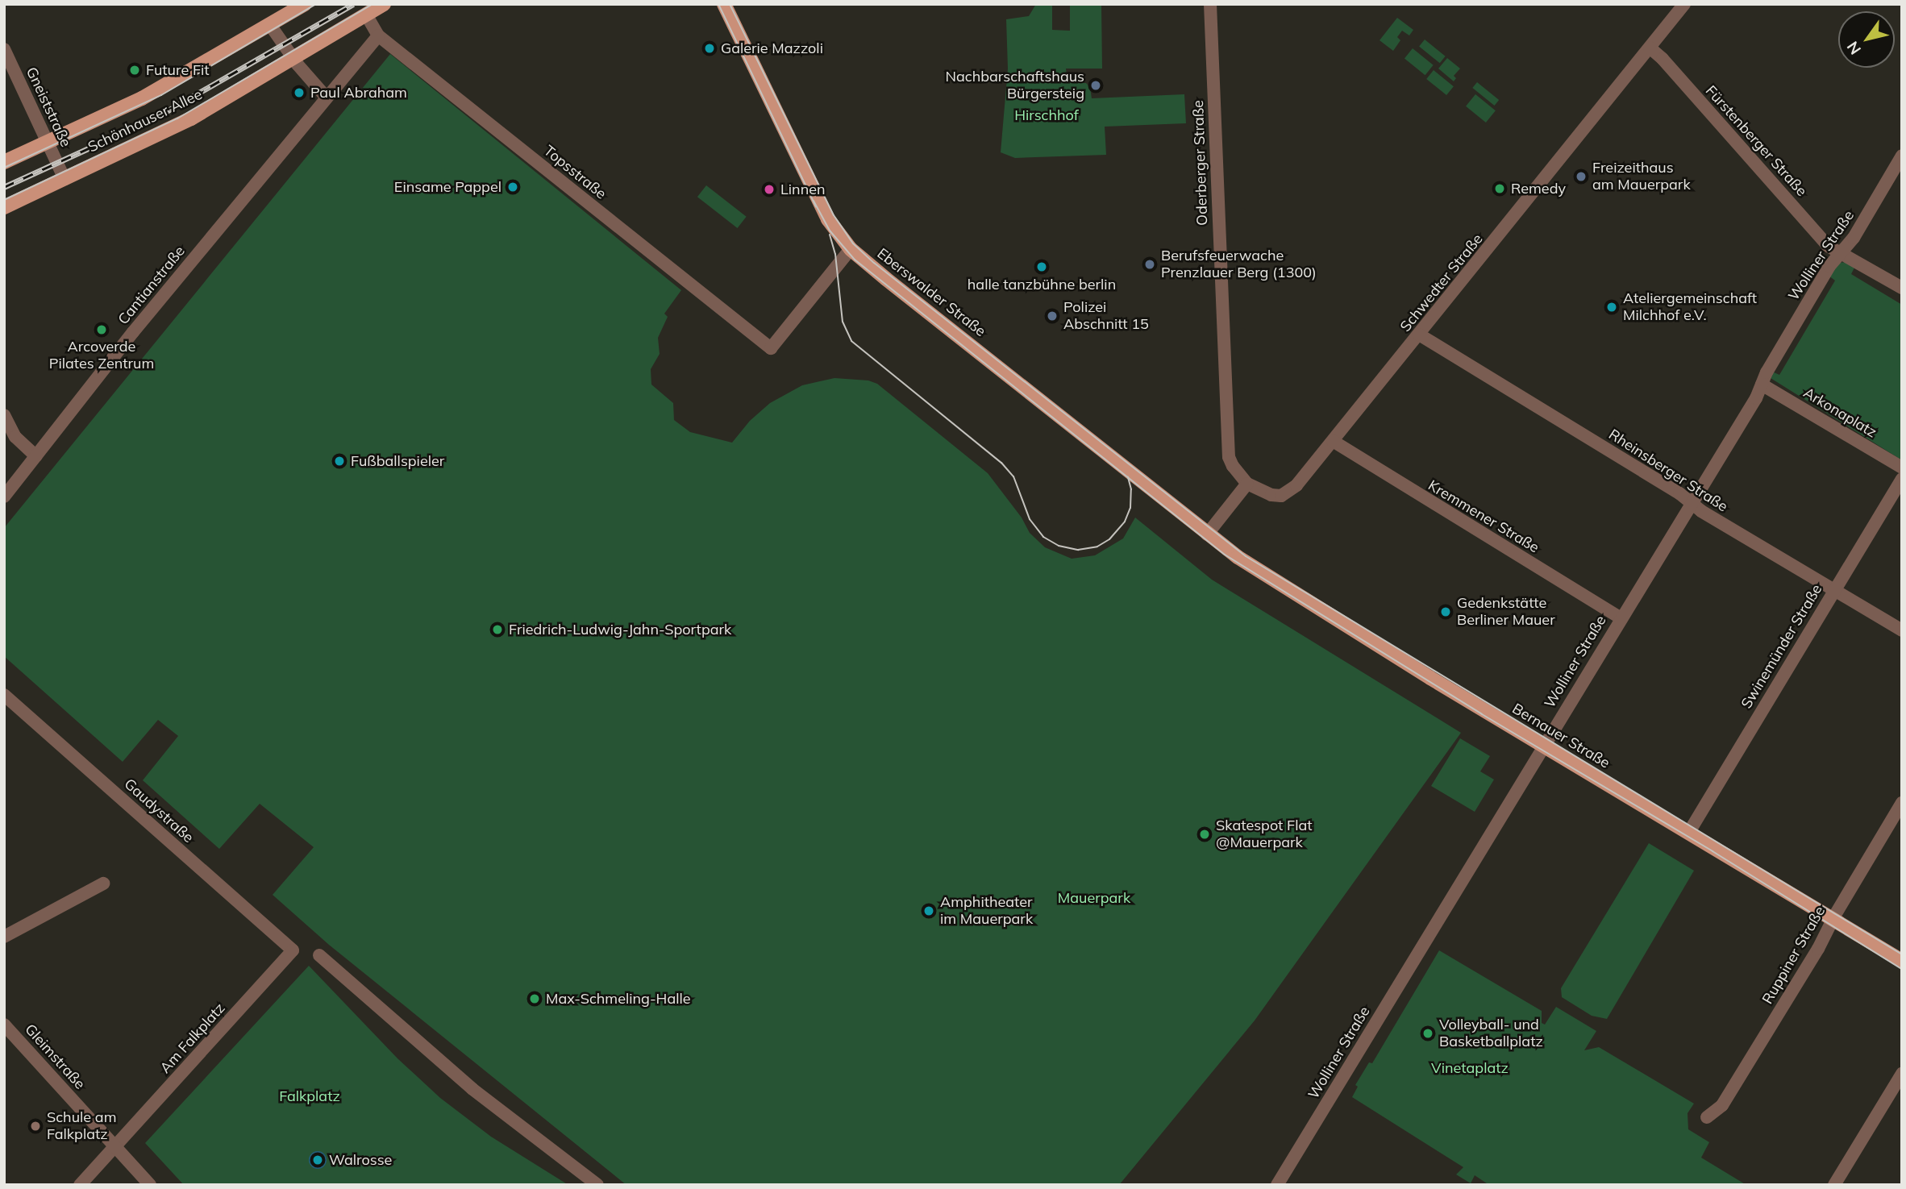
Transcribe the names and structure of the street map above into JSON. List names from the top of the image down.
{
  "streets": {
    "main road": ["Schönhauser Allee", "Eberswalder Straße", "Bernauer Straße"],
    "street": [
      "Gneiststraße",
      "Fürstenberger Straße",
      "Oderberger Straße",
      "Topsstraße",
      "Wolliner Straße",
      "Schwedter Straße",
      "Cantianstraße",
      "Arkonaplatz",
      "Rheinsberger Straße",
      "Kremmener Straße",
      "Swinemünder Straße",
      "Gaudystraße",
      "Ruppiner Straße",
      "Am Falkplatz",
      "Gleimstraße"
    ]
  },
  "crossings": [
    ["Gneiststraße", "Schönhauser Allee"],
    ["Schönhauser Allee", "Topsstraße"],
    ["Fürstenberger Straße", "Wolliner Straße"],
    ["Fürstenberger Straße", "Schwedter Straße"],
    ["Oderberger Straße", "Schwedter Straße"],
    ["Topsstraße", "Cantianstraße"],
    ["Topsstraße", "Eberswalder Straße"],
    ["Wolliner Straße", "Arkonaplatz"],
    ["Wolliner Straße", "Rheinsberger Straße"],
    ["Wolliner Straße", "Kremmener Straße"],
    ["Wolliner Straße", "Bernauer Straße"],
    ["Schwedter Straße", "Rheinsberger Straße"],
    ["Schwedter Straße", "Kremmener Straße"],
    ["Eberswalder Straße", "Bernauer Straße"],
    ["Rheinsberger Straße", "Swinemünder Straße"],
    ["Swinemünder Straße", "Bernauer Straße"],
    ["Bernauer Straße", "Ruppiner Straße"],
    ["Gaudystraße", "Am Falkplatz"],
    ["Am Falkplatz", "Gleimstraße"]
  ],
  "parks": [
    "Hirschhof",
    "Mauerpark",
    "Vinetaplatz",
    "Falkplatz"
  ],
  "places": [
    "Galerie Mazzoli",
    "Future Fit",
    "Nachbarschaftshaus Bürgersteig",
    "Paul Abraham",
    "Freizeithaus am Mauerpark",
    "Einsame Pappel",
    "Remedy",
    "Linnen",
    "Berufsfeuerwache Prenzlauer Berg (1300)",
    "halle tanzbühne berlin",
    "Ateliergemeinschaft Milchhof e.V.",
    "Polizei Abschnitt 15",
    "Arcoverde Pilates Zentrum",
    "Fußballspieler",
    "Gedenkstätte Berliner Mauer",
    "Friedrich-Ludwig-Jahn-Sportpark",
    "Skatespot Flat @Mauerpark",
    "Amphitheater im Mauerpark",
    "Max-Schmeling-Halle",
    "Volleyball- und Basketballplatz",
    "Schule am Falkplatz",
    "Walrosse"
  ],
  "north": "bottom left"
}
